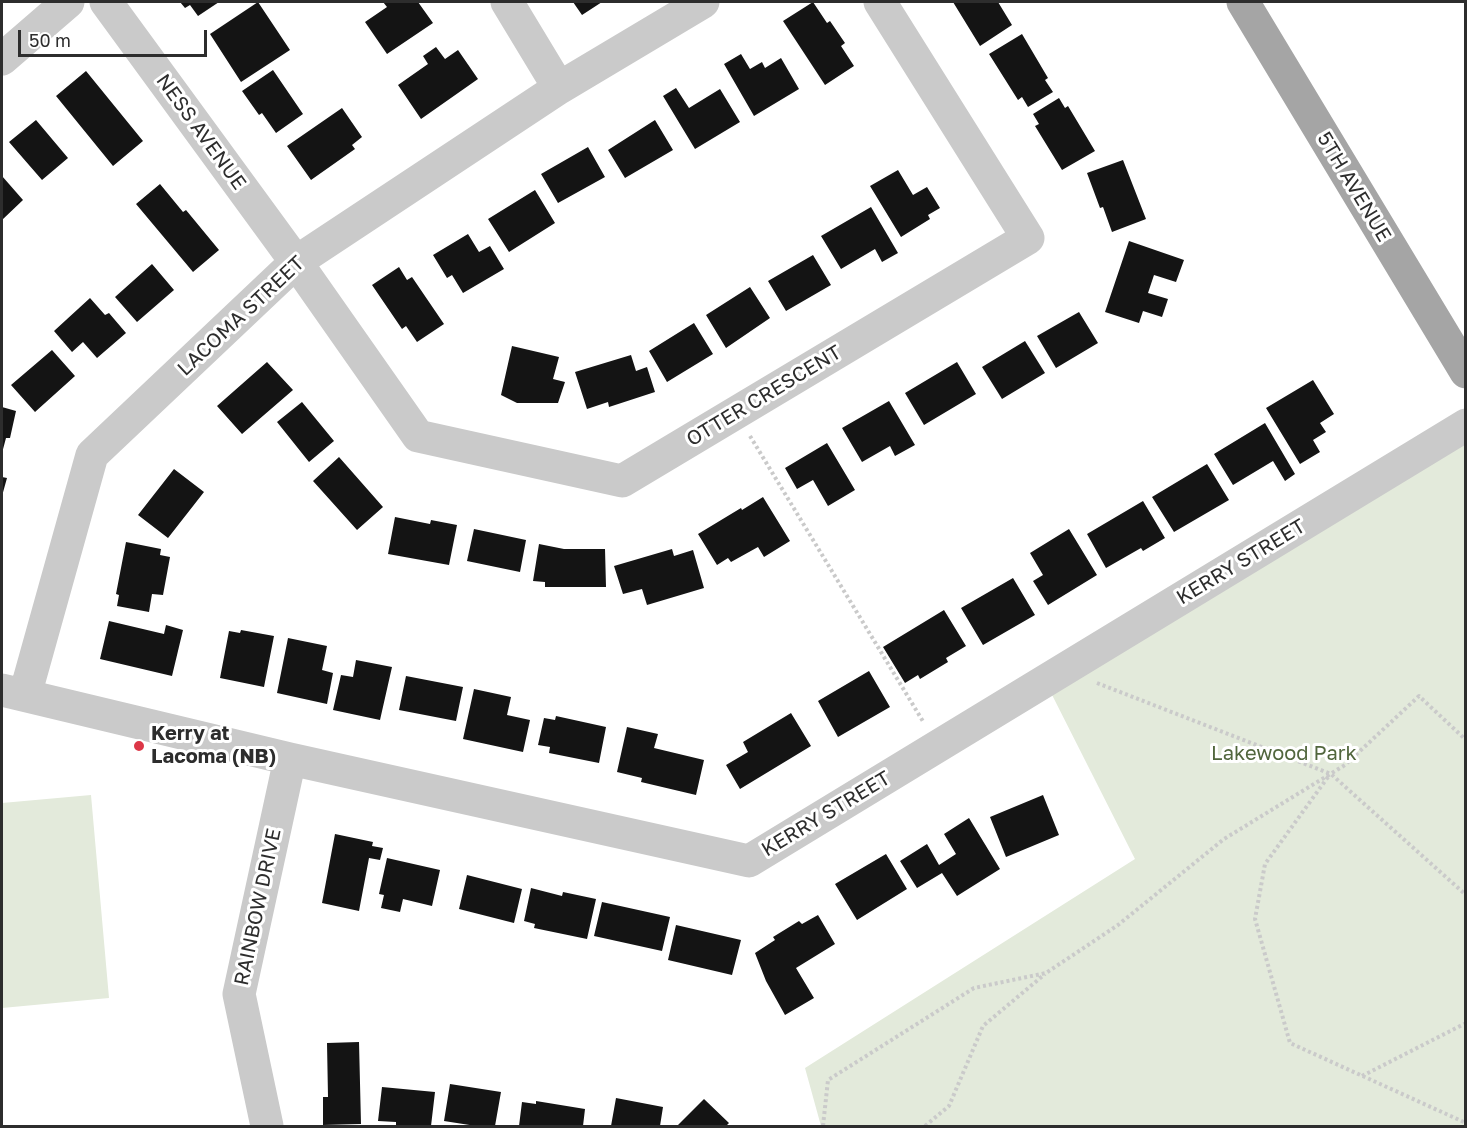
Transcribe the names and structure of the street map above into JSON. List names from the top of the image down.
{
  "streets": {
    "main road": ["5TH AVENUE"],
    "street": [
      "NESS AVENUE",
      "LACOMA STREET",
      "OTTER CRESCENT",
      "KERRY STREET",
      "RAINBOW DRIVE"
    ]
  },
  "crossings": [
    ["NESS AVENUE", "LACOMA STREET"],
    ["NESS AVENUE", "OTTER CRESCENT"],
    ["LACOMA STREET", "OTTER CRESCENT"],
    ["LACOMA STREET", "KERRY STREET"],
    ["KERRY STREET", "RAINBOW DRIVE"]
  ],
  "parks": ["Lakewood Park"],
  "places": ["Kerry at Lacoma (NB)"],
  "scale_bar": "50 m"
}
